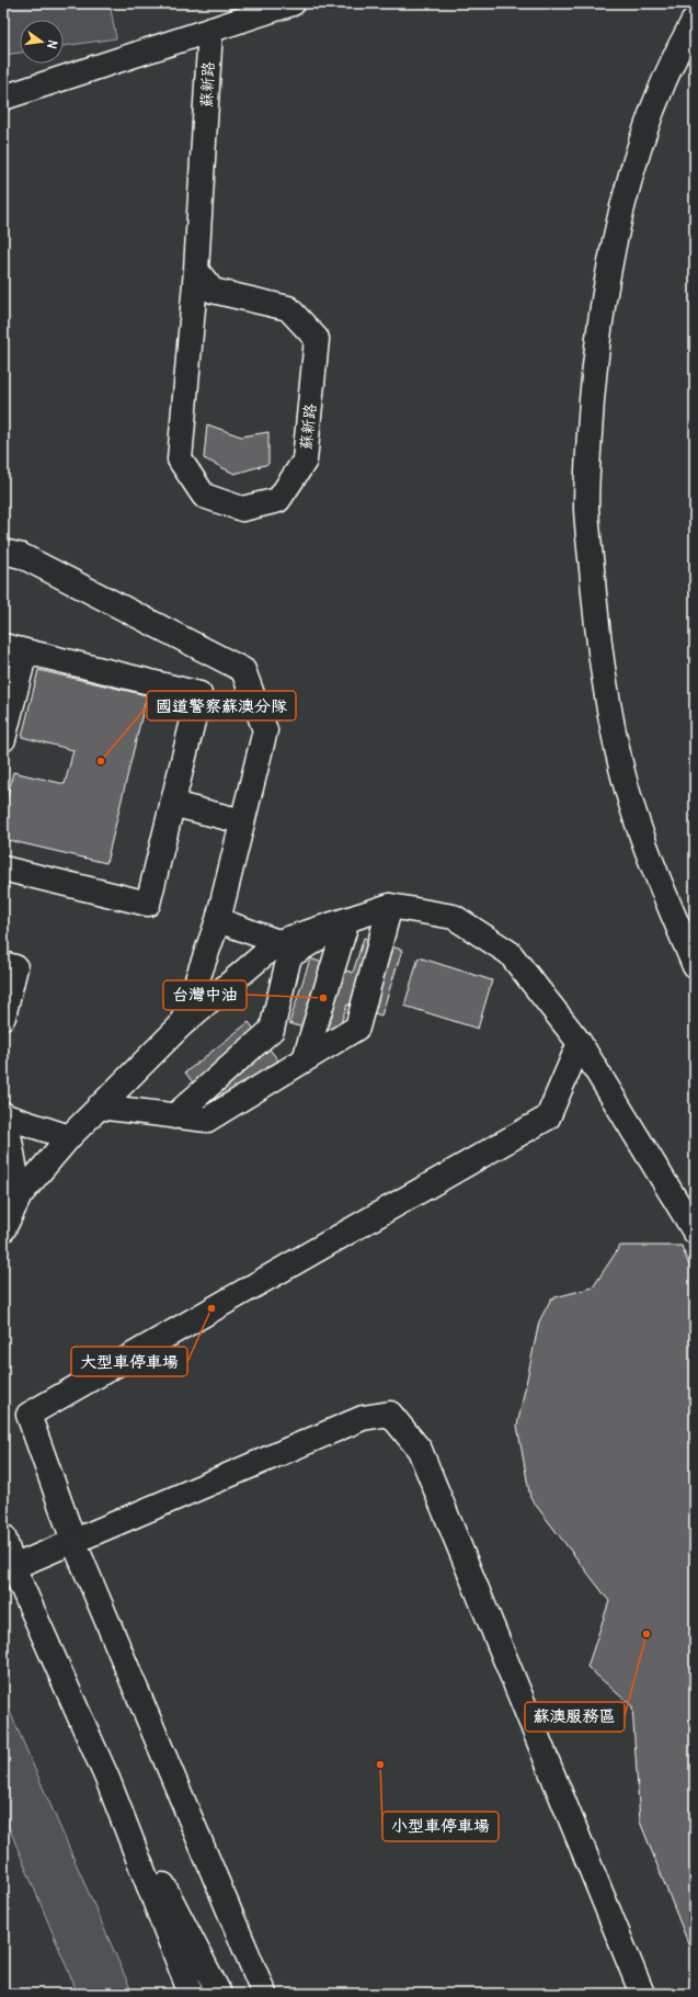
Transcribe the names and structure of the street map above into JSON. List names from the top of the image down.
{
  "streets": {
    "main road": ["蘇新路"]
  },
  "places": [
    "國道警察蘇澳分隊",
    "台灣中油",
    "大型車停車場",
    "蘇澳服務區",
    "小型車停車場"
  ],
  "north": "right"
}
